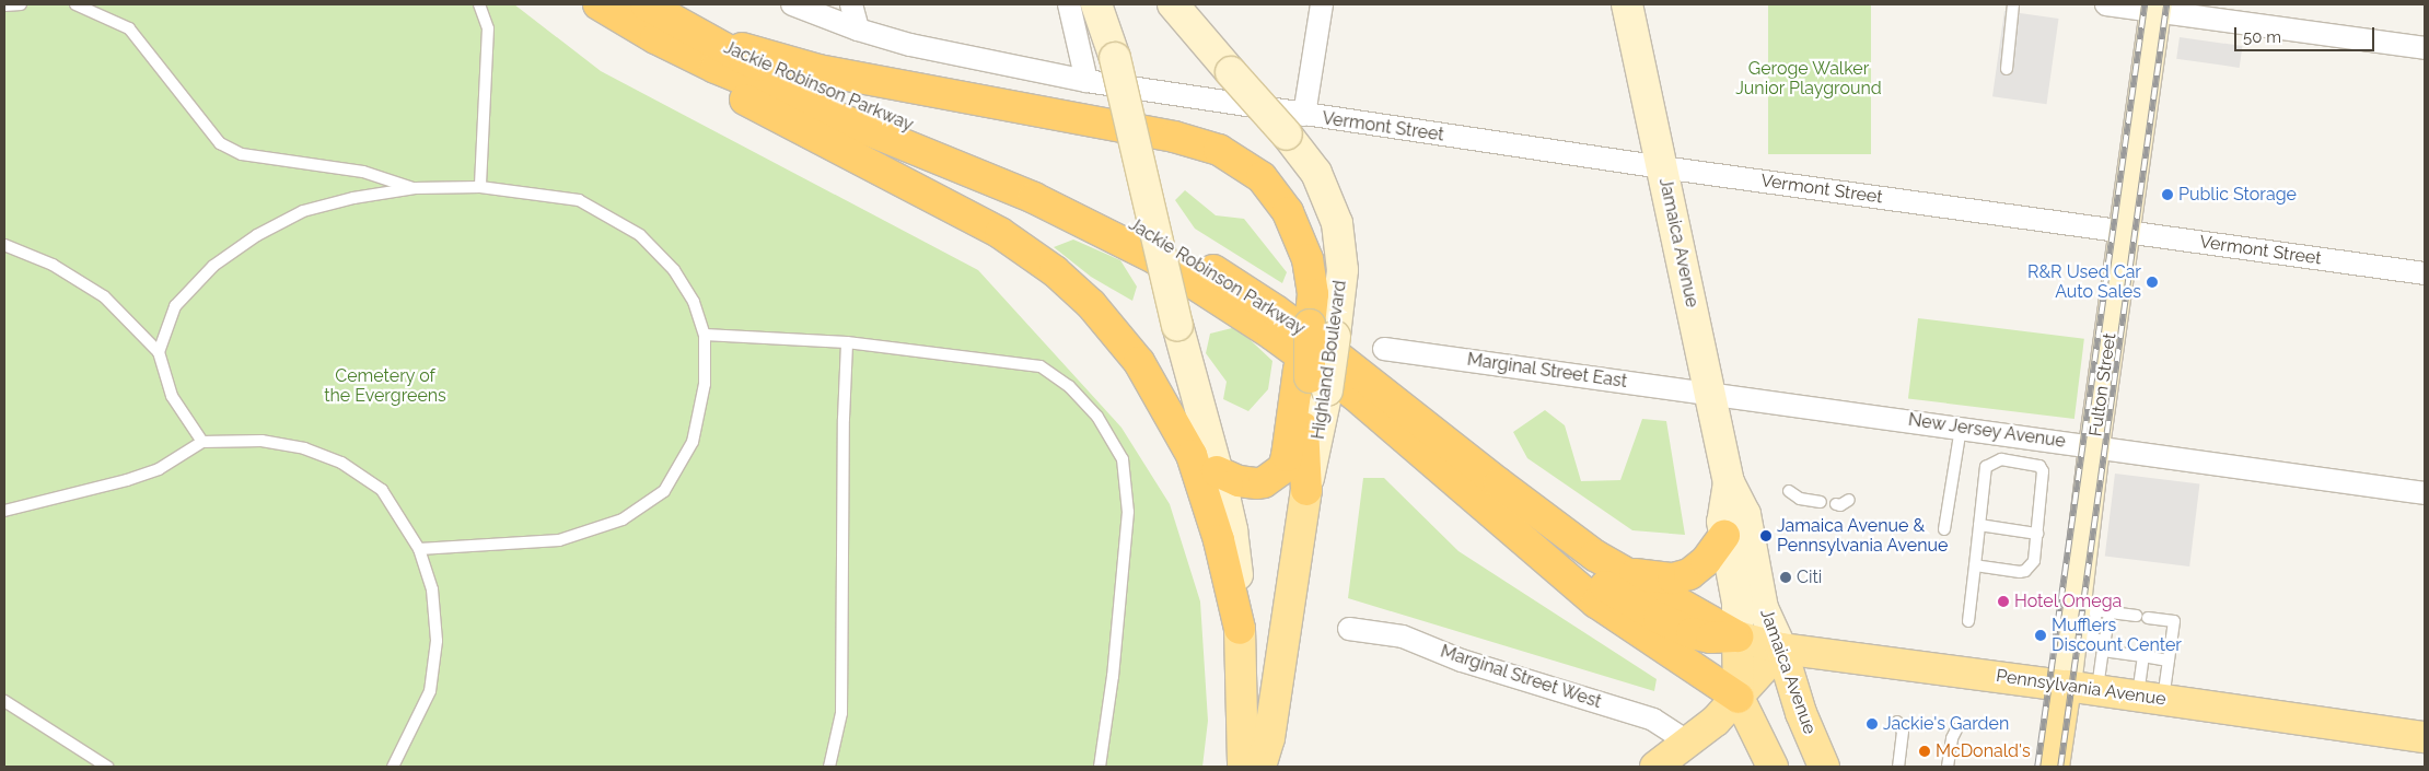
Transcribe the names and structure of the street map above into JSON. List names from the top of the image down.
{
  "streets": {
    "highway": ["Jackie Robinson Parkway"],
    "main road": [
      "Jamaica Avenue",
      "Highland Boulevard",
      "Fulton Street",
      "Pennsylvania Avenue"
    ],
    "street": [
      "Vermont Street",
      "Marginal Street East",
      "New Jersey Avenue",
      "Marginal Street West"
    ]
  },
  "crossings": [
    ["Jackie Robinson Parkway", "Jamaica Avenue"],
    ["Jackie Robinson Parkway", "Pennsylvania Avenue"],
    ["Vermont Street", "Jamaica Avenue"],
    ["Vermont Street", "Highland Boulevard"],
    ["Vermont Street", "Fulton Street"],
    ["Jamaica Avenue", "Marginal Street East"],
    ["Jamaica Avenue", "New Jersey Avenue"],
    ["Jamaica Avenue", "Pennsylvania Avenue"],
    ["Marginal Street East", "New Jersey Avenue"],
    ["Fulton Street", "New Jersey Avenue"],
    ["Fulton Street", "Pennsylvania Avenue"]
  ],
  "parks": ["Geroge Walker Junior Playground", "Cemetery of the Evergreens"],
  "places": [
    "Public Storage",
    "R&R Used Car Auto Sales",
    "Jamaica Avenue & Pennsylvania Avenue",
    "Citi",
    "Hotel Omega",
    "Mufflers Discount Center",
    "Jackie's Garden",
    "McDonald's"
  ],
  "scale_bar": "50 m"
}
